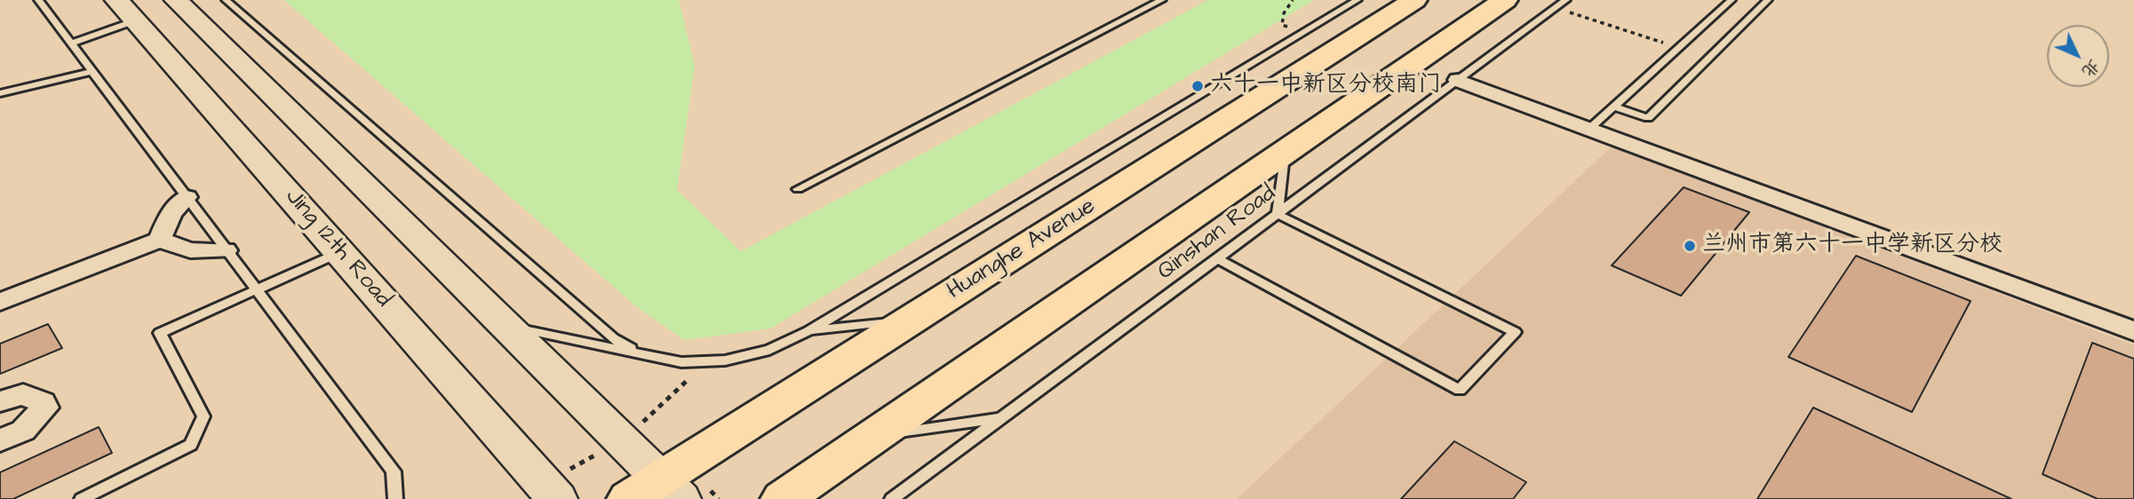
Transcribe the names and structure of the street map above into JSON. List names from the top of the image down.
{
  "streets": {
    "main road": ["Jing 12th Road", "Huanghe Avenue"],
    "lane": ["Qinshan Road"]
  },
  "places": ["六十一中新区分校南门", "兰州市第六十一中学新区分校"],
  "north": "bottom right"
}
